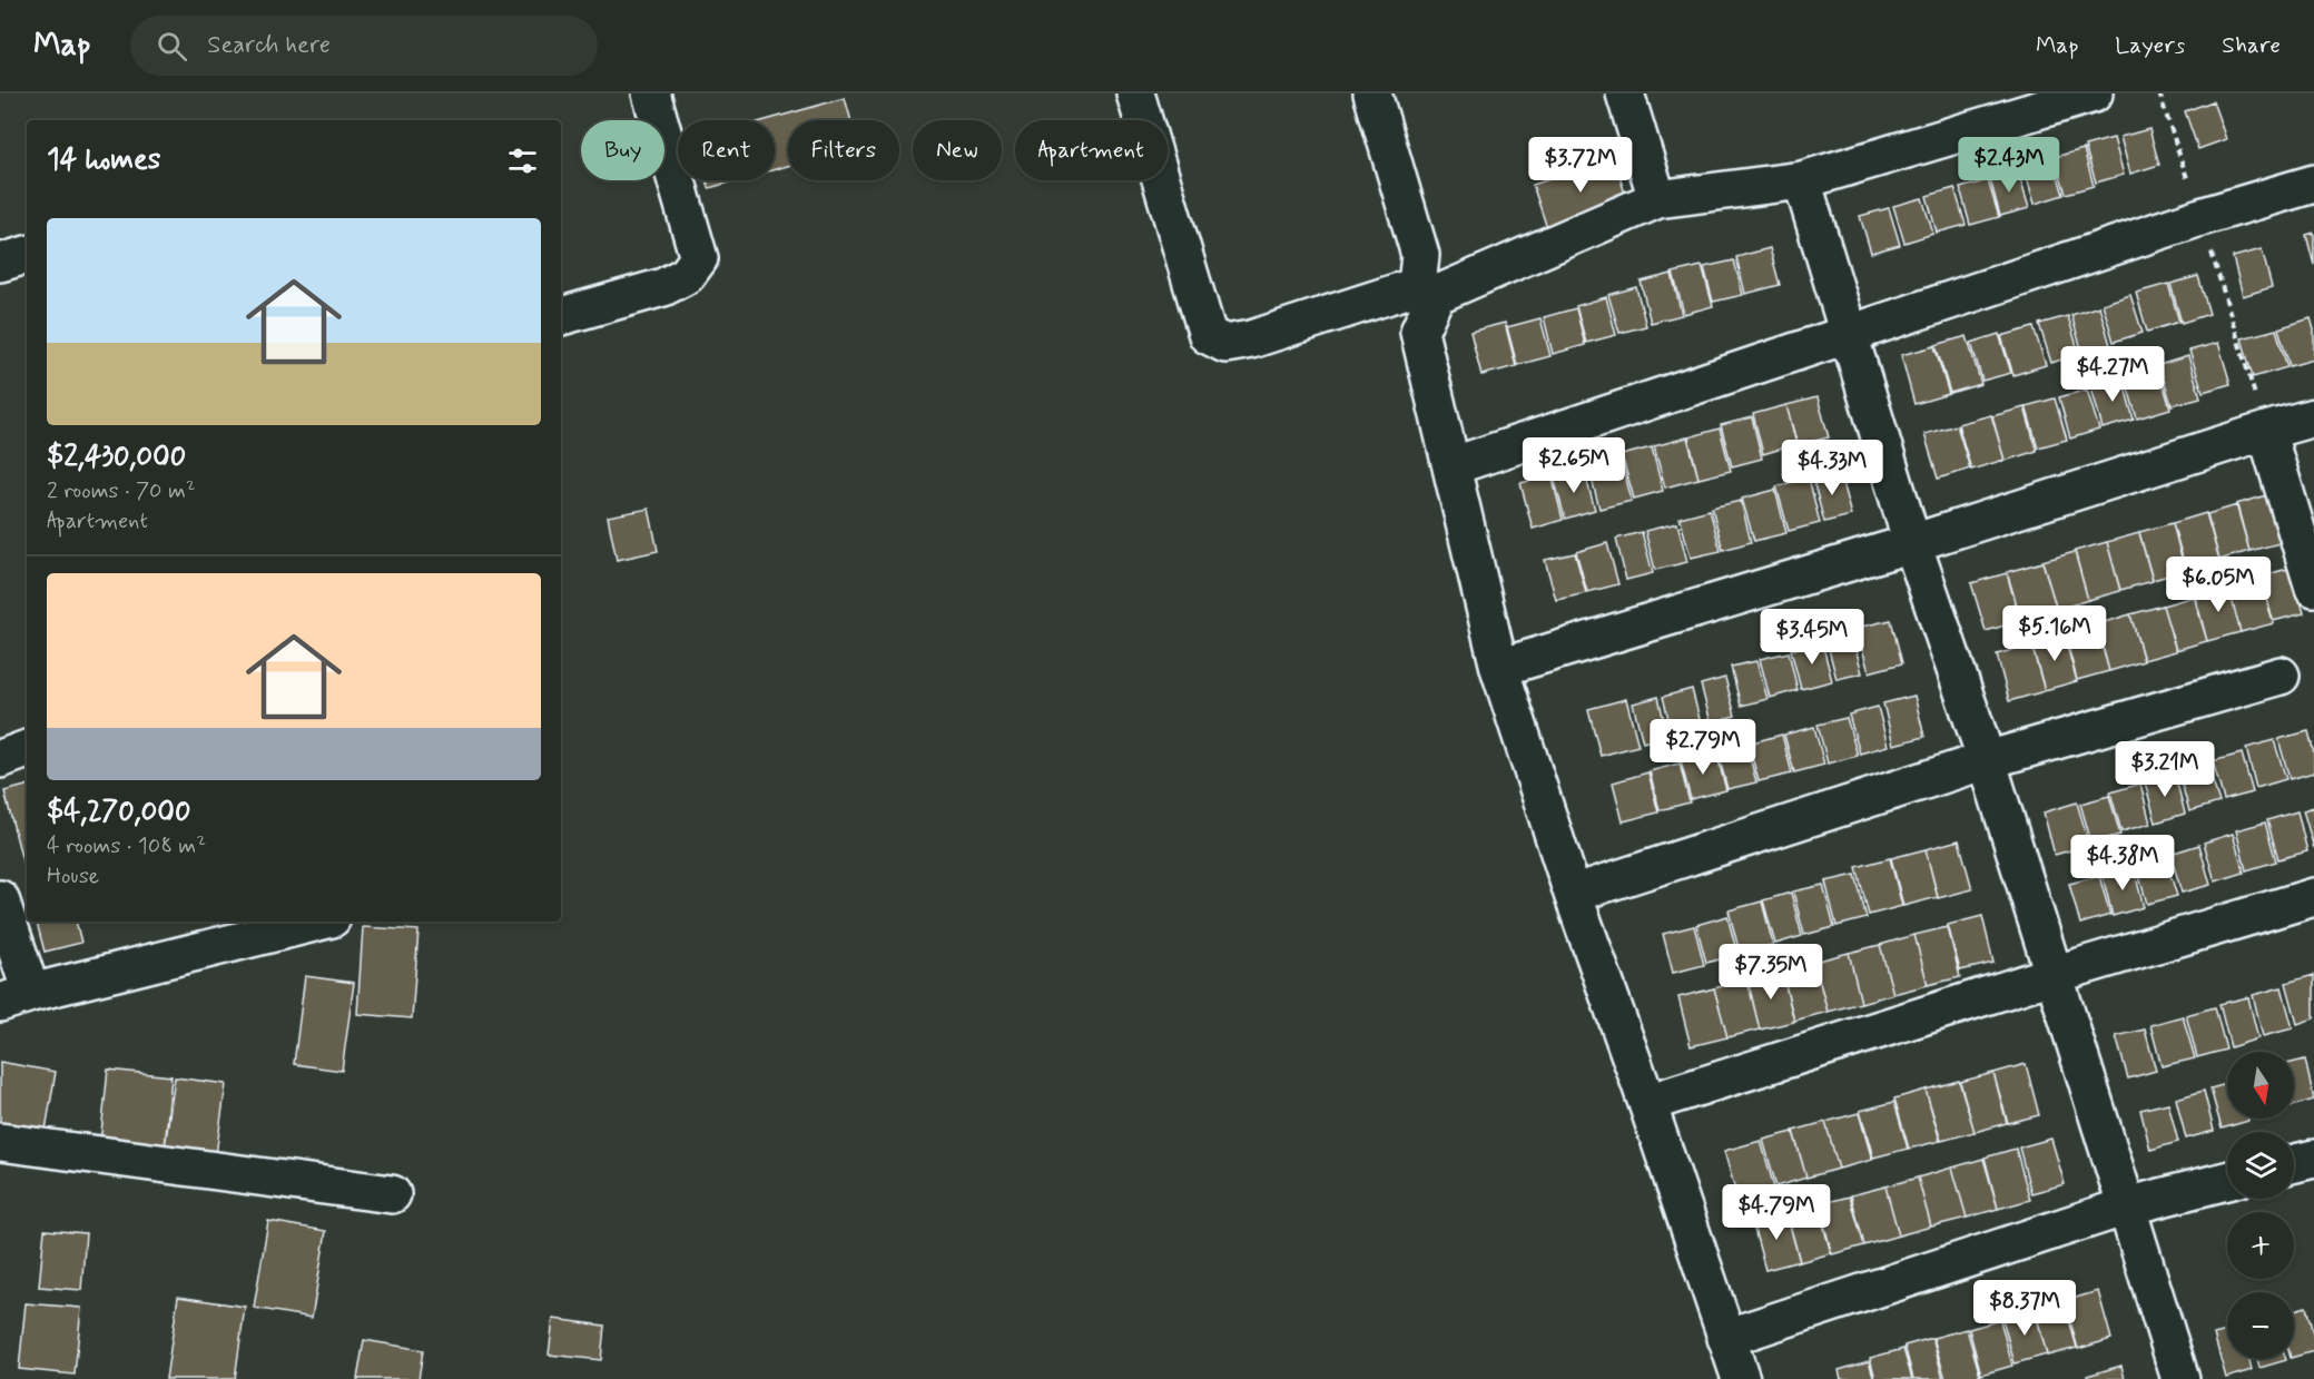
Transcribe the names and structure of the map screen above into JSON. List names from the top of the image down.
{
  "north": "bottom",
  "page": {
    "header": "Map",
    "search": "Search here",
    "nav": ["Map", "Layers", "Share"],
    "chip": [
      "Buy",
      "Rent",
      "Filters",
      "New",
      "Apartment"
    ],
    "heading": "14 homes",
    "price": [
      "$3.72M",
      "$2.43M",
      "$4.27M",
      "$2.65M",
      "$4.33M",
      "$6.05M",
      "$5.16M",
      "$3.45M",
      "$2.79M",
      "$3.21M",
      "$4.38M",
      "$7.35M",
      "$4.79M",
      "$8.37M"
    ],
    "list": [
      {
        "name": "$2,430,000",
        "note": "2 rooms · 70 m² · Apartment"
      },
      {
        "name": "$4,270,000",
        "note": "4 rooms · 108 m² · House"
      }
    ],
    "map_buttons": ["+", "−"]
  }
}
